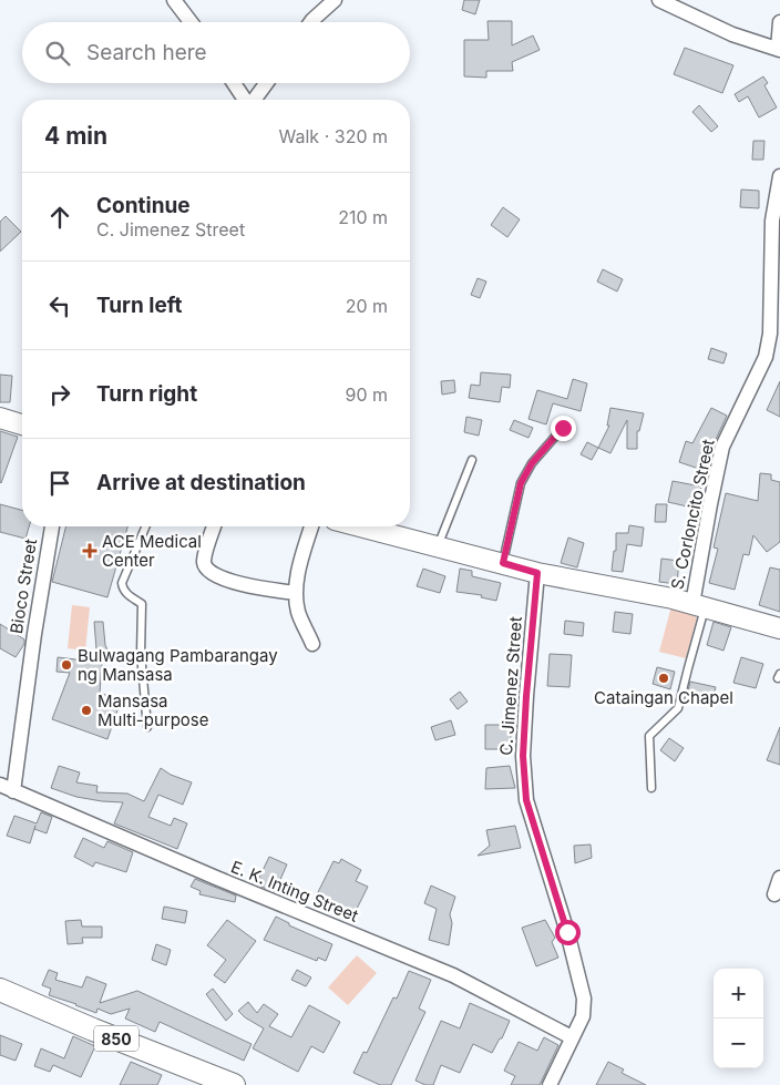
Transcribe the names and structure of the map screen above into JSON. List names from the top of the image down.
{
  "streets": {
    "main road": ["850"],
    "street": [
      "S. Corloncito Street",
      "Bioco Street",
      "C. Jimenez Street",
      "E. K. Inting Street"
    ]
  },
  "crossings": [
    ["Bioco Street", "E. K. Inting Street"],
    ["C. Jimenez Street", "E. K. Inting Street"]
  ],
  "places": {
    "health": ["ACE Medical Center"],
    "other": ["Bulwagang Pambarangay ng Mansasa", "Cataingan Chapel", "Mansasa Multi-purpose"]
  },
  "page": {
    "search": "Search here",
    "heading": ["4 min", "Walk · 320 m"],
    "list": [
      ["Continue", "C. Jimenez Street", "210 m"],
      ["Turn left", "20 m"],
      ["Turn right", "90 m"],
      "Arrive at destination"
    ],
    "map_buttons": ["+", "−"]
  }
}
